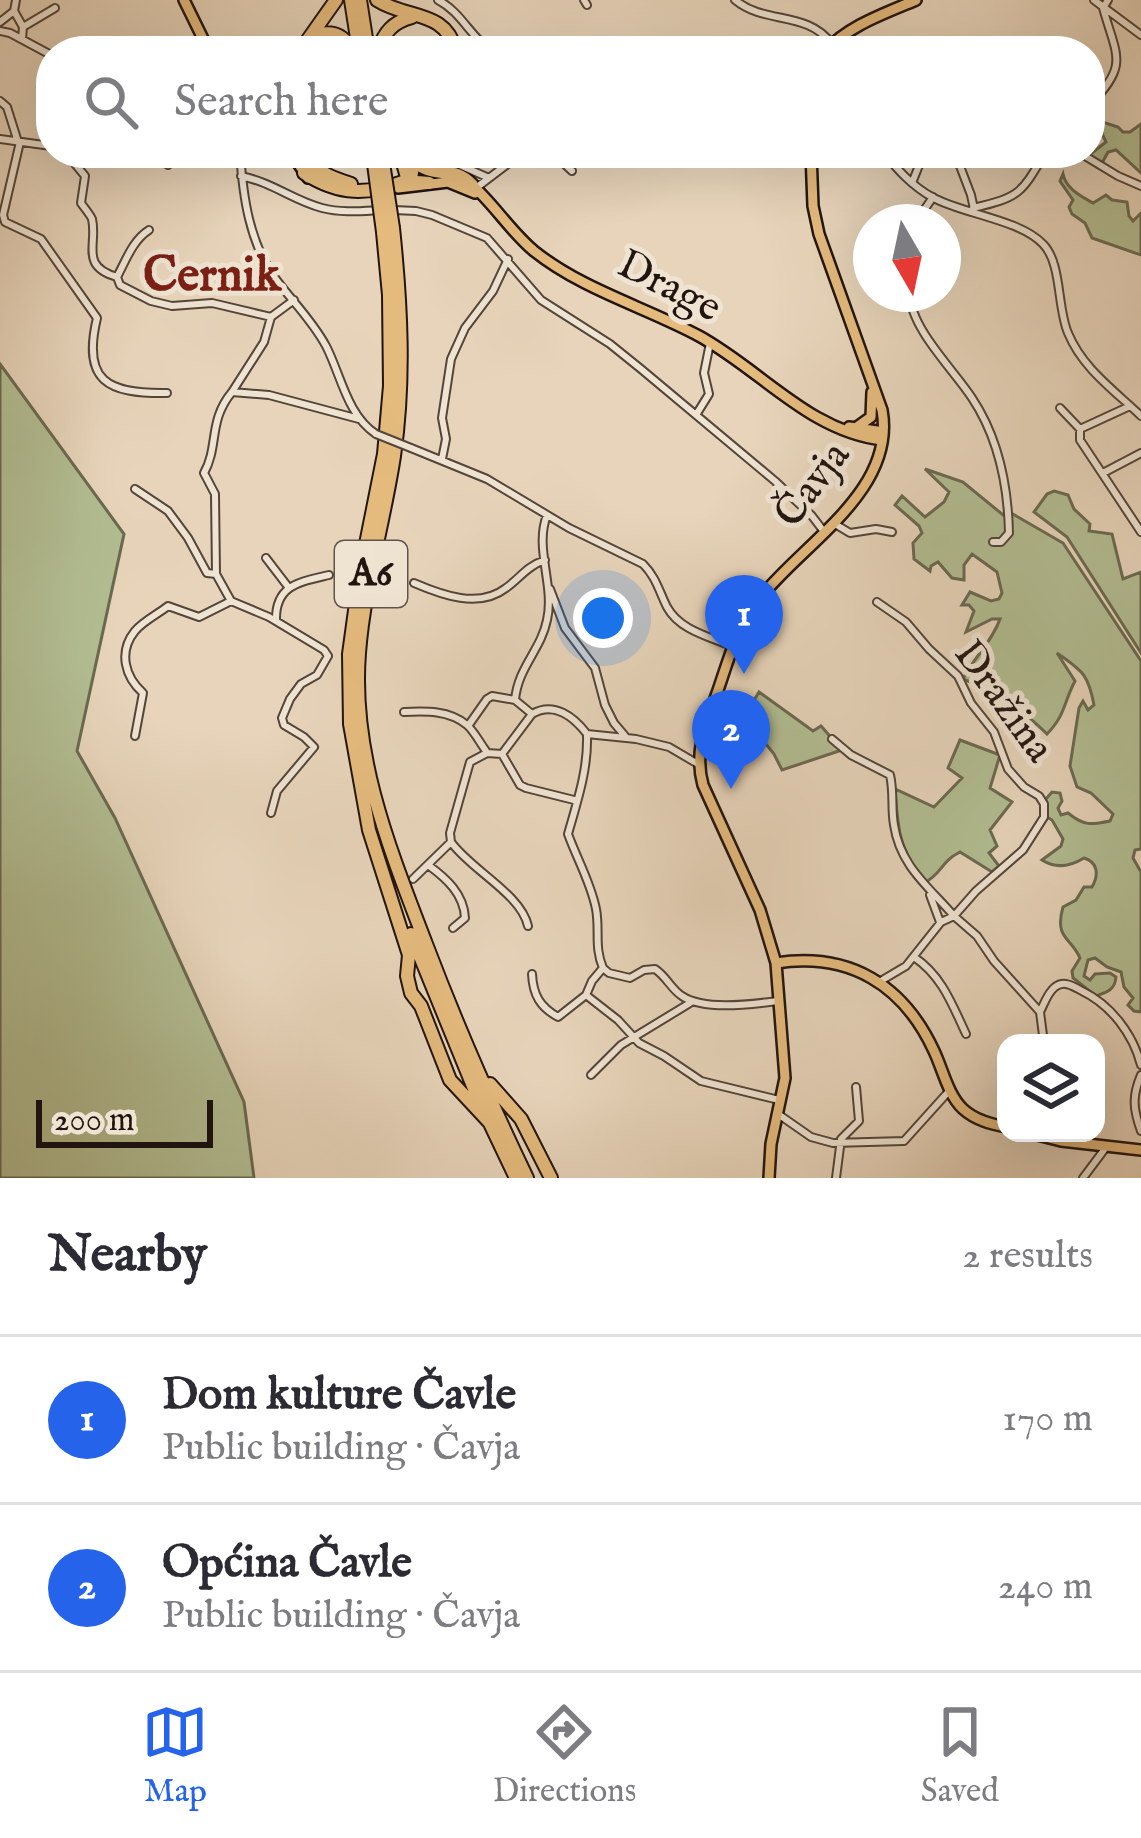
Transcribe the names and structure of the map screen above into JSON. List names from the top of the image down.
{
  "streets": {
    "highway": ["A6"],
    "main road": ["Drage", "Čavja"],
    "street": ["Dražina"]
  },
  "crossings": [
    ["Drage", "Čavja"]
  ],
  "districts": ["Cernik"],
  "scale_bar": "200 m",
  "north": "bottom",
  "page": {
    "search": "Search here",
    "pins": ["1", "2"],
    "scale": "200 m",
    "heading": ["Nearby", "2 results"],
    "list": [
      {
        "mark": "1",
        "name": "Dom kulture Čavle",
        "note": "Public building · Čavja",
        "value": "170 m"
      },
      {
        "mark": "2",
        "name": "Općina Čavle",
        "note": "Public building · Čavja",
        "value": "240 m"
      }
    ],
    "nav": ["Map", "Directions", "Saved"]
  }
}
